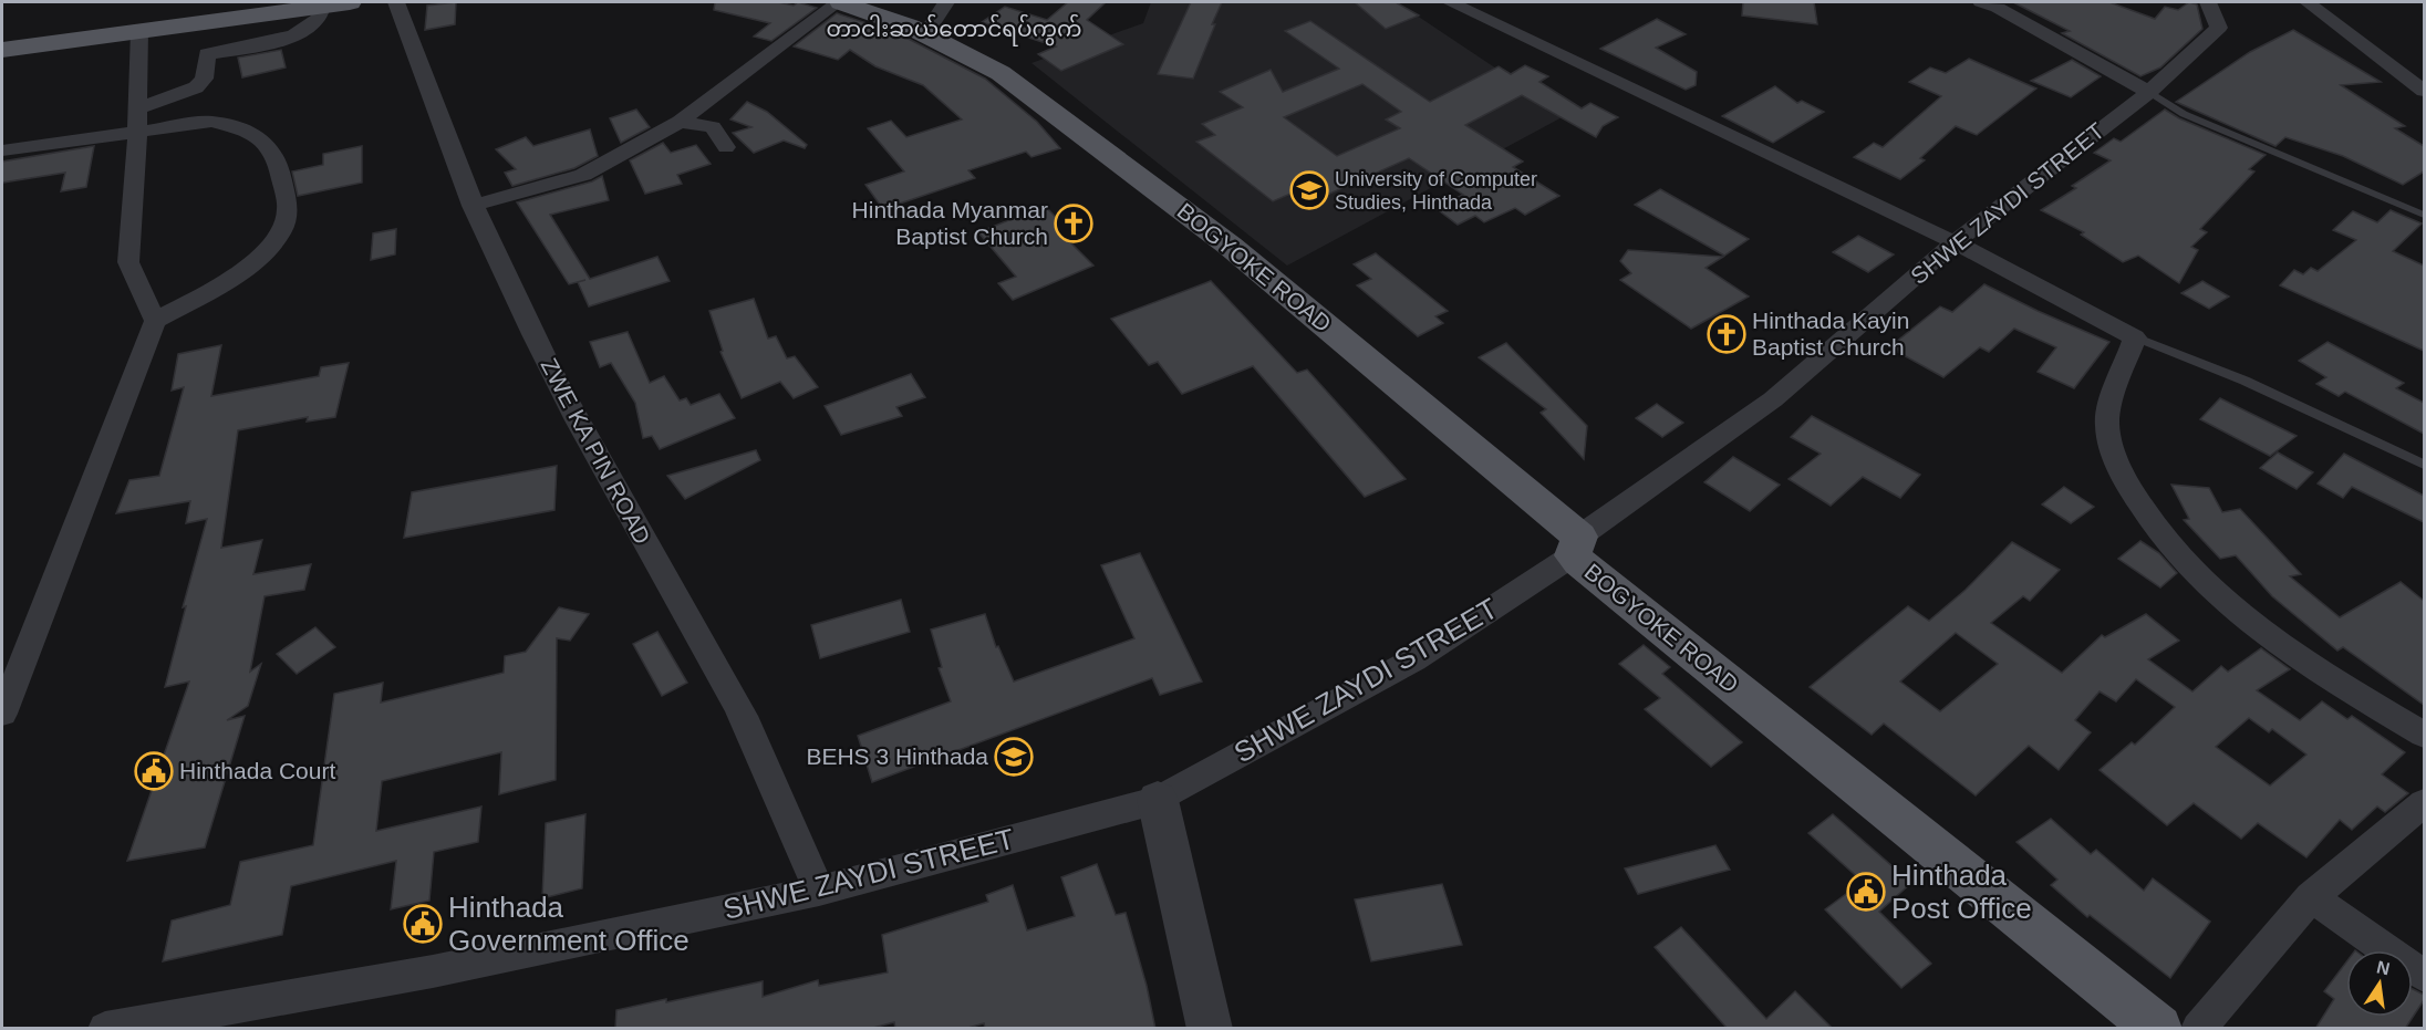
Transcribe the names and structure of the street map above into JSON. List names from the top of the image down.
{
  "streets": {
    "main road": ["BOGYOKE ROAD"],
    "street": ["SHWE ZAYDI STREET", "ZWE KA PIN ROAD"]
  },
  "crossings": [
    ["SHWE ZAYDI STREET", "BOGYOKE ROAD"],
    ["SHWE ZAYDI STREET", "ZWE KA PIN ROAD"]
  ],
  "districts": ["တာငါးဆယ်တောင်ရပ်ကွက်"],
  "places": {
    "school or university": ["University of Computer Studies, Hinthada", "BEHS 3 Hinthada"],
    "church": ["Hinthada Myanmar Baptist Church", "Hinthada Kayin Baptist Church"],
    "public building": ["Hinthada Court", "Hinthada Post Office", "Hinthada Government Office"]
  },
  "north": "top"
}
